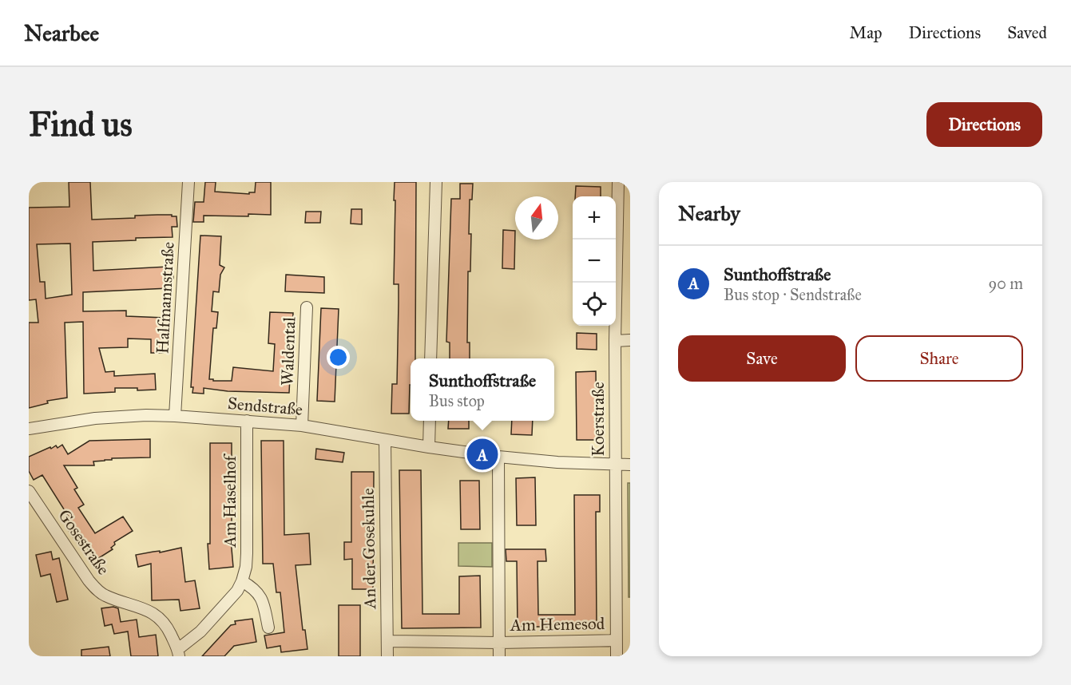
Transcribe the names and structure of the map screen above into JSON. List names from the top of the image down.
{
  "streets": {
    "street": [
      "Halfmannstraße",
      "Waldental",
      "Sendstraße",
      "Koerstraße",
      "Am Haselhof",
      "Gosestraße",
      "An der Gosekuhle",
      "Am Hemesod"
    ]
  },
  "crossings": [
    ["Halfmannstraße", "Sendstraße"],
    ["Waldental", "Sendstraße"],
    ["Sendstraße", "Koerstraße"],
    ["Sendstraße", "Am Haselhof"],
    ["Sendstraße", "An der Gosekuhle"],
    ["Sendstraße", "Am Hemesod"],
    ["Koerstraße", "Am Hemesod"],
    ["Am Haselhof", "Gosestraße"],
    ["An der Gosekuhle", "Am Hemesod"]
  ],
  "north": "top",
  "page": {
    "header": "Nearbee",
    "nav": ["Map", "Directions", "Saved"],
    "buttons": [
      "Directions",
      ["Save", "Share"]
    ],
    "title": "Find us",
    "heading": "Nearby",
    "map_buttons": ["+", "−"],
    "list": [
      {
        "mark": "A",
        "name": "Sunthoffstraße",
        "note": "Bus stop · Sendstraße",
        "value": "90 m"
      }
    ],
    "popup": ["Sunthoffstraße", "Bus stop"],
    "pins": "A"
  }
}
